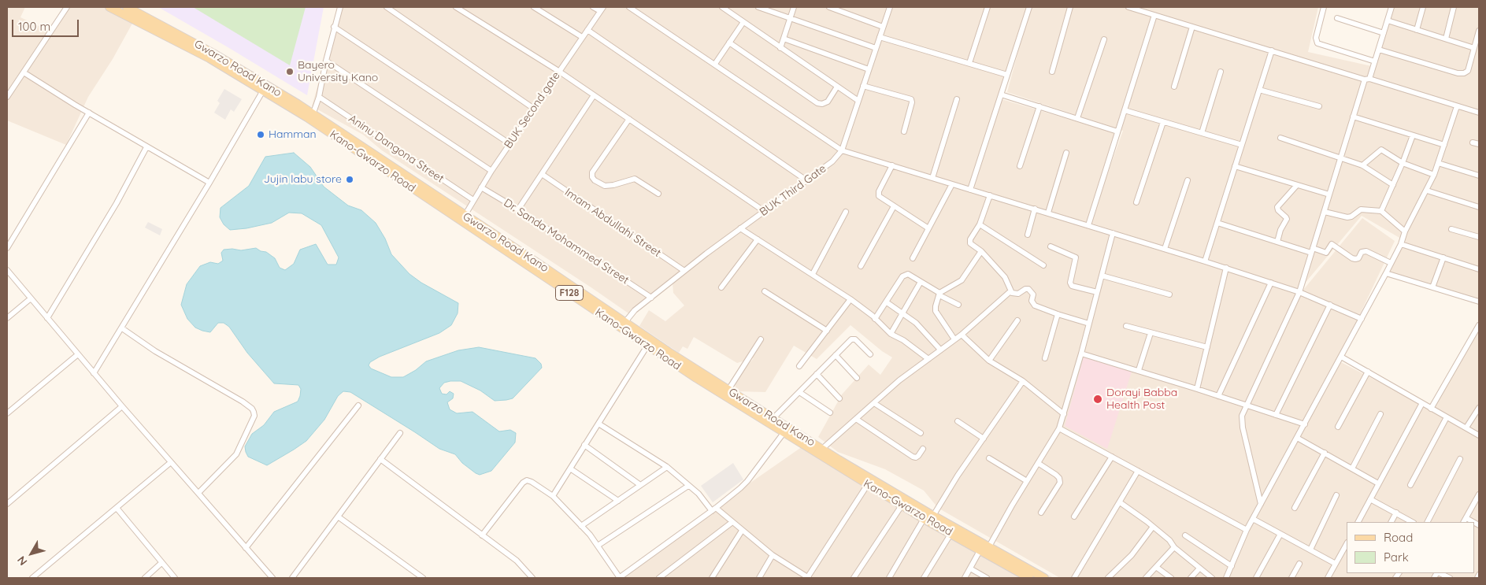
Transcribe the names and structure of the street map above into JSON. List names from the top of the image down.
{
  "streets": {
    "main road": ["Gwarzo Road Kano", "Kano-Gwarzo Road", "F128"],
    "street": [
      "BUK Second gate",
      "Aninu Dangona Street",
      "BUK Third Gate",
      "Imam Abdullahi Street",
      "Dr. Sanda Mohammed Street"
    ]
  },
  "crossings": [
    ["Gwarzo Road Kano", "BUK Second gate"],
    ["Gwarzo Road Kano", "Kano-Gwarzo Road"],
    ["Gwarzo Road Kano", "BUK Third Gate"],
    ["BUK Second gate", "Aninu Dangona Street"],
    ["BUK Second gate", "Dr. Sanda Mohammed Street"],
    ["BUK Third Gate", "Imam Abdullahi Street"],
    ["BUK Third Gate", "Dr. Sanda Mohammed Street"]
  ],
  "places": [
    "Bayero University Kano",
    "Hamman",
    "Jujin labu store",
    "Dorayi Babba Health Post"
  ],
  "legend": ["Road", "Park"],
  "scale_bar": "100 m",
  "north": "bottom left"
}
